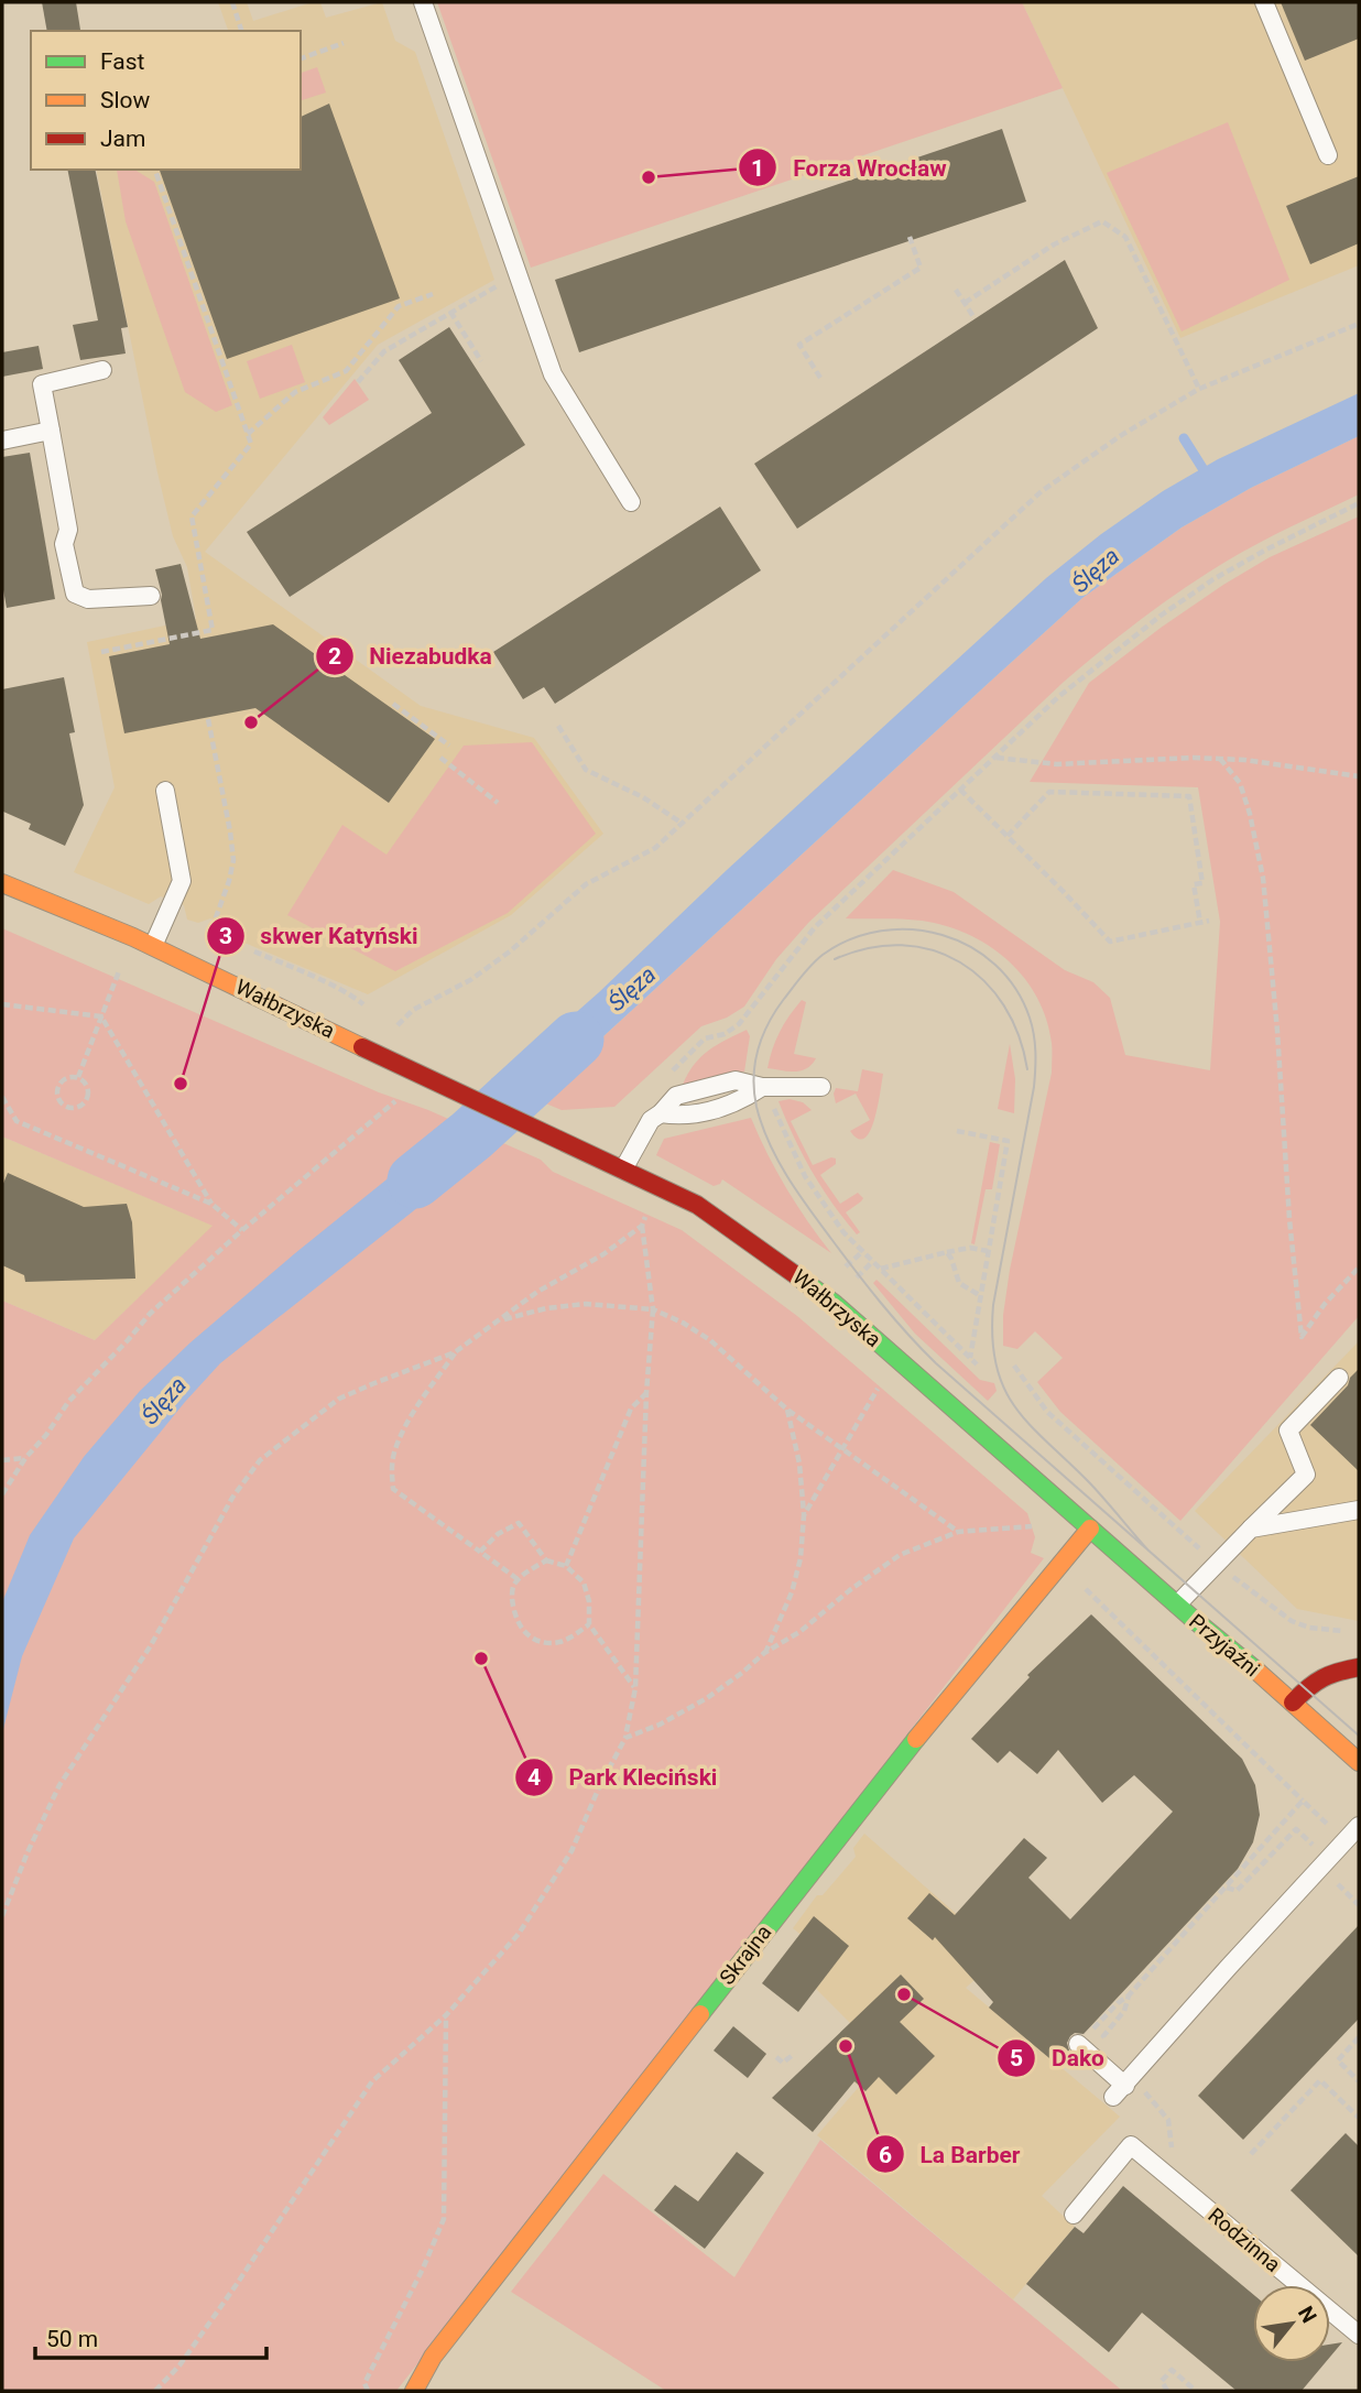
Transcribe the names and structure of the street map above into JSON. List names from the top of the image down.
{
  "streets": {
    "street": ["Wałbrzyska", "Przyjaźni", "Skrajna"],
    "lane": ["Rodzinna"]
  },
  "crossings": [
    ["Wałbrzyska", "Przyjaźni"],
    ["Wałbrzyska", "Skrajna"],
    ["Przyjaźni", "Skrajna"]
  ],
  "water": ["Ślęza"],
  "places": [
    "Forza Wrocław",
    "Niezabudka",
    "skwer Katyński",
    "Park Kleciński",
    "Dako",
    "La Barber"
  ],
  "legend": ["Fast", "Slow", "Jam"],
  "scale_bar": "50 m",
  "north": "top right"
}
